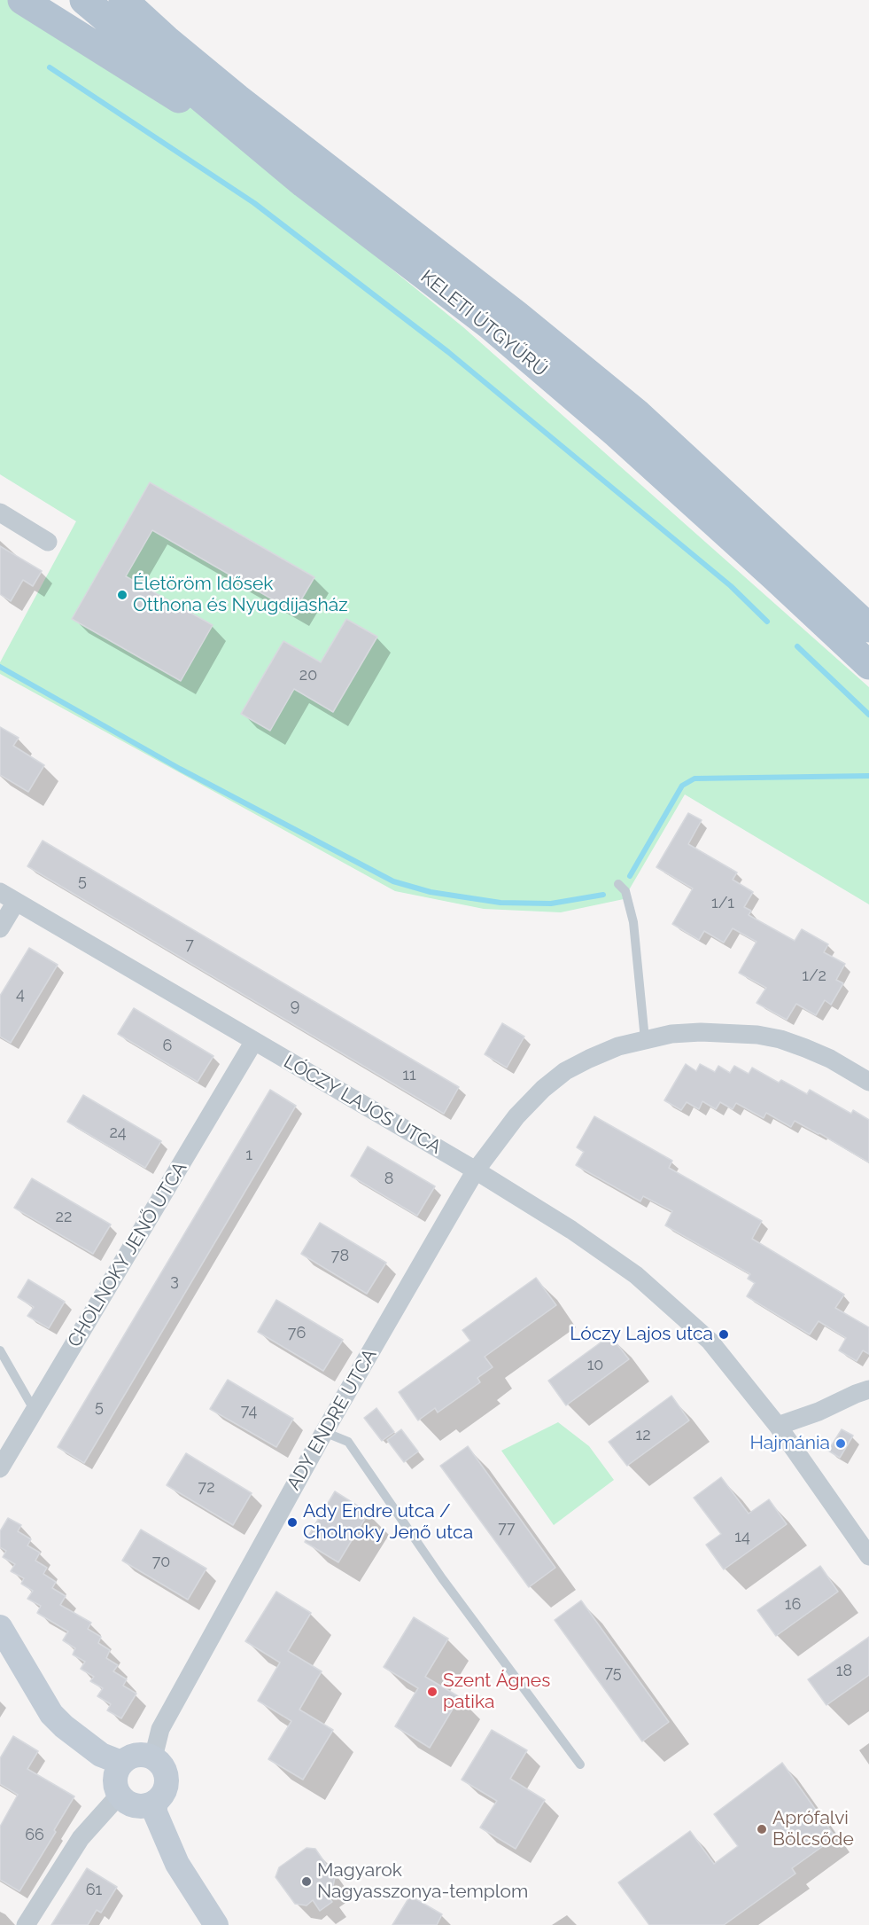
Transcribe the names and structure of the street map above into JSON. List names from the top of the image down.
{
  "streets": {
    "main road": ["KELETI ÚTGYŰRŰ"],
    "street": ["LÓCZY LAJOS UTCA", "CHOLNOKY JENŐ UTCA", "ADY ENDRE UTCA"]
  },
  "crossings": [
    ["LÓCZY LAJOS UTCA", "CHOLNOKY JENŐ UTCA"],
    ["LÓCZY LAJOS UTCA", "ADY ENDRE UTCA"]
  ],
  "places": [
    "Életöröm Idősek Otthona és Nyugdíjasház",
    "Lóczy Lajos utca",
    "Hajmánia",
    "Ady Endre utca / Cholnoky Jenő utca",
    "Szent Ágnes patika",
    "Aprófalvi Bölcsőde",
    "Magyarok Nagyasszonya-templom"
  ],
  "house_numbers": [
    "20",
    "5",
    "1/1",
    "7",
    "1/2",
    "4",
    "9",
    "6",
    "11",
    "24",
    "1",
    "8",
    "22",
    "78",
    "3",
    "76",
    "10",
    "5",
    "74",
    "12",
    "72",
    "77",
    "14",
    "70",
    "16",
    "18",
    "75",
    "66",
    "61"
  ]
}
